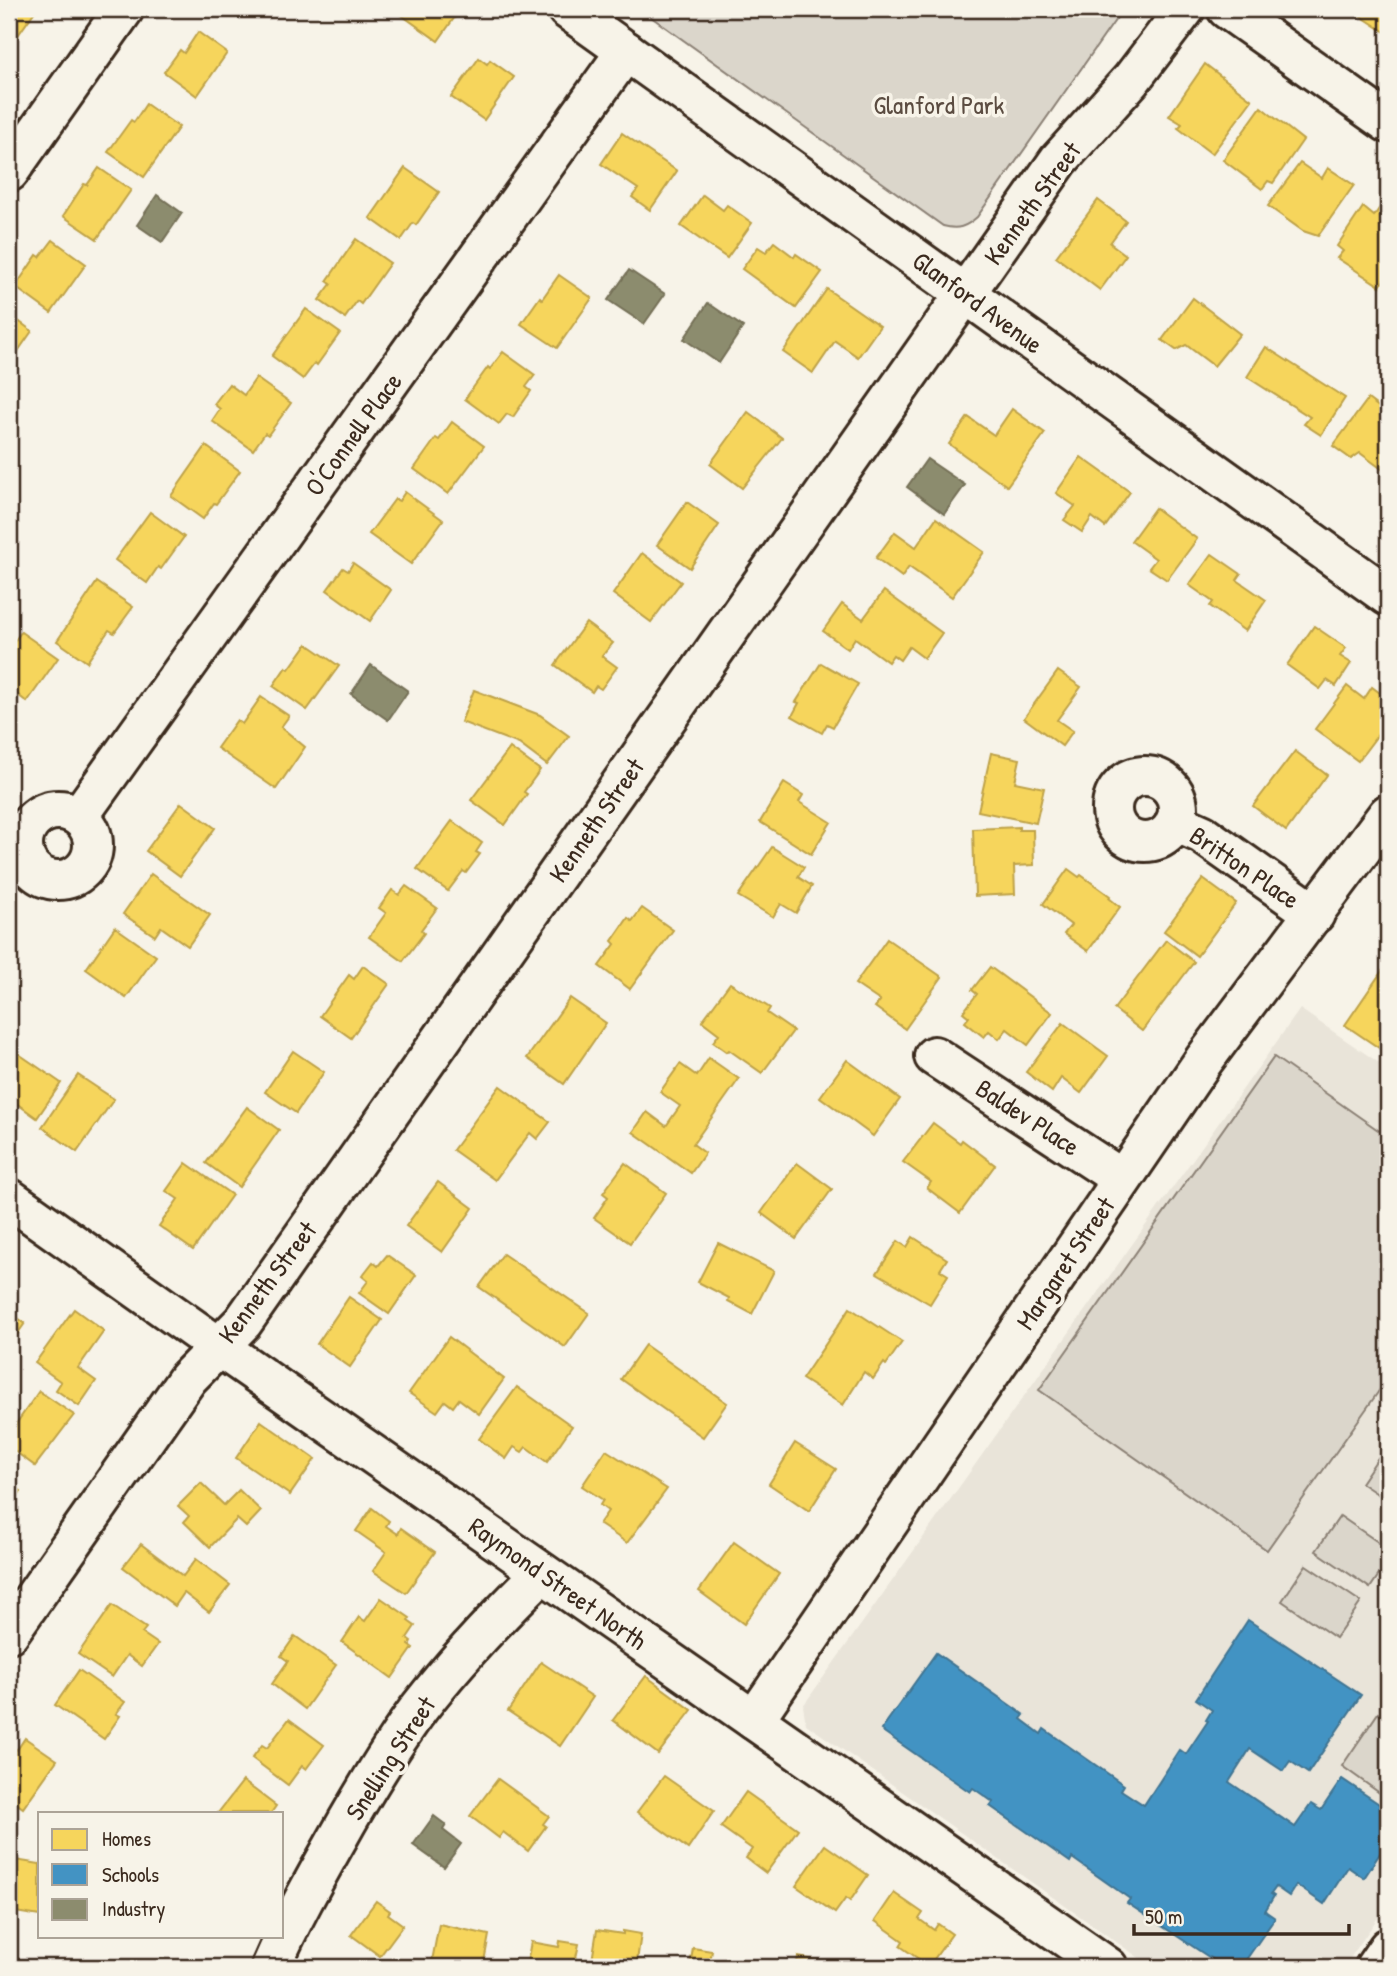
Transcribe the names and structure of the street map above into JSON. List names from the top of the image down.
{
  "streets": {
    "street": [
      "Kenneth Street",
      "Glanford Avenue",
      "O'Connell Place",
      "Britton Place",
      "Baldev Place",
      "Margaret Street",
      "Raymond Street North",
      "Snelling Street"
    ]
  },
  "crossings": [
    ["Kenneth Street", "Glanford Avenue"],
    ["Kenneth Street", "Raymond Street North"],
    ["Glanford Avenue", "O'Connell Place"],
    ["Britton Place", "Margaret Street"],
    ["Baldev Place", "Margaret Street"],
    ["Margaret Street", "Raymond Street North"],
    ["Raymond Street North", "Snelling Street"]
  ],
  "parks": ["Glanford Park"],
  "legend": ["Homes", "Schools", "Industry"],
  "scale_bar": "50 m"
}
